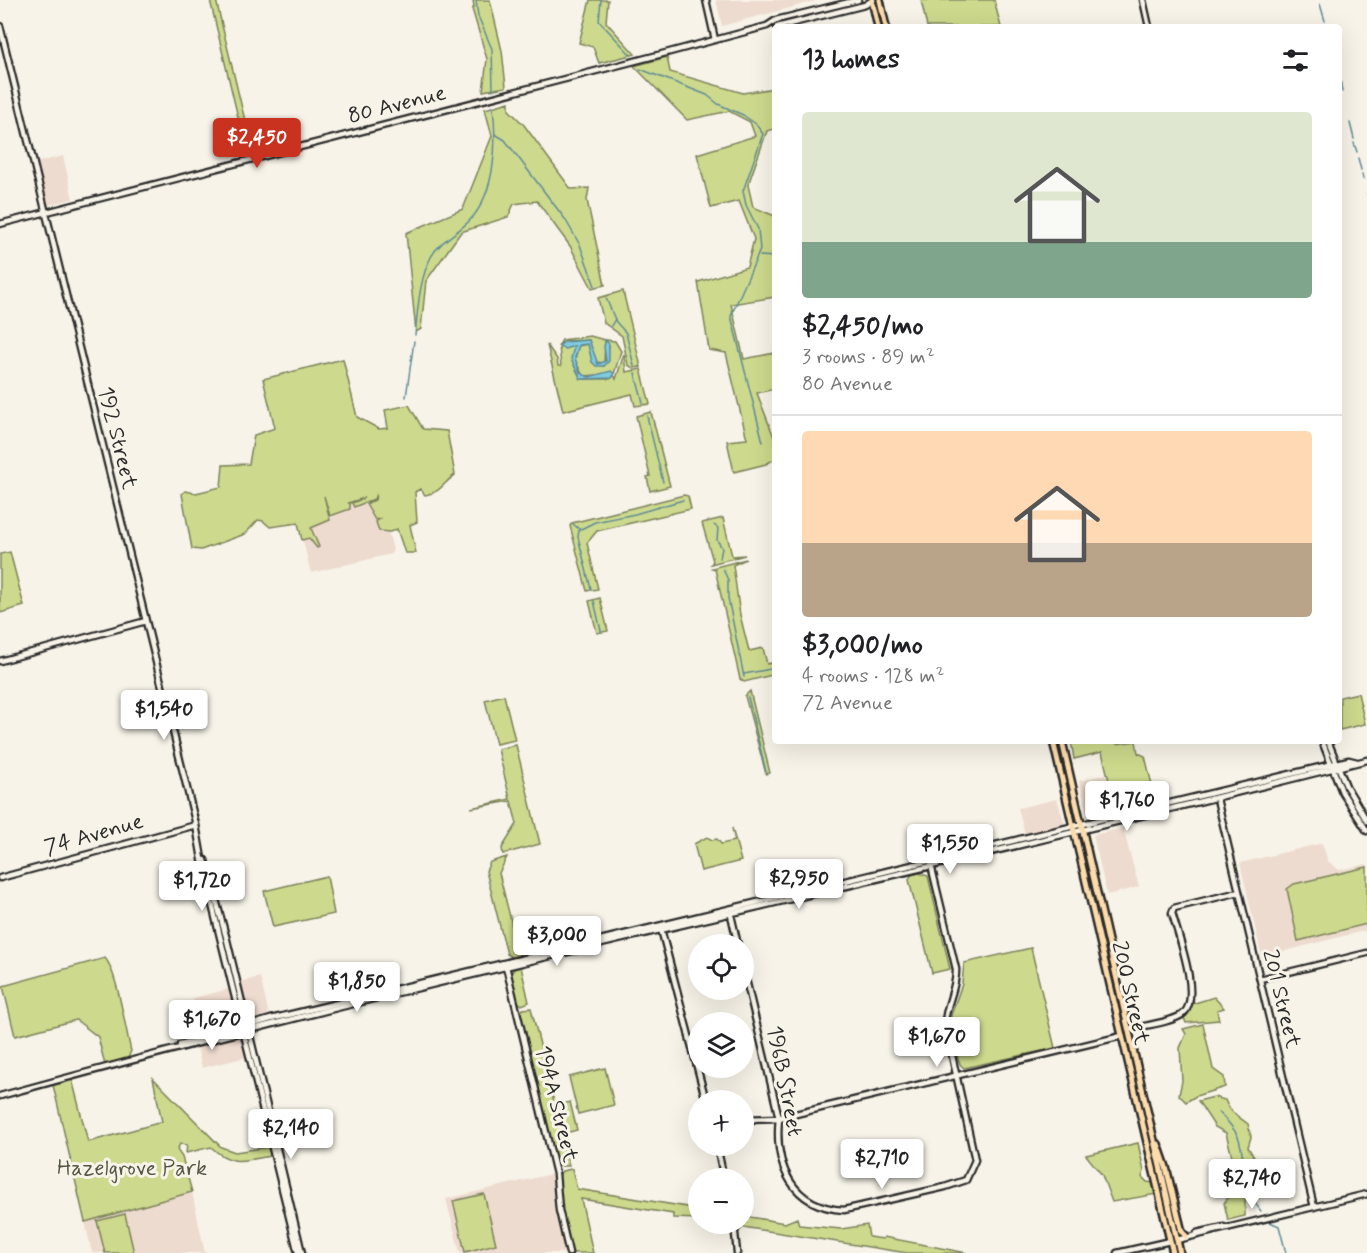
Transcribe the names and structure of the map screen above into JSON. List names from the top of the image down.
{
  "streets": {
    "main road": [
      "80 Avenue",
      "192 Street",
      "74 Avenue",
      "200 Street",
      "201 Street",
      "196B Street",
      "194A Street"
    ]
  },
  "crossings": [
    ["80 Avenue", "192 Street"],
    ["192 Street", "74 Avenue"]
  ],
  "parks": ["Hazelgrove Park"],
  "page": {
    "heading": "13 homes",
    "list": [
      {
        "name": "$2,450/mo",
        "note": "3 rooms · 89 m² · 80 Avenue"
      },
      {
        "name": "$3,000/mo",
        "note": "4 rooms · 128 m² · 72 Avenue"
      }
    ],
    "price": [
      "$2,450",
      "$1,540",
      "$1,760",
      "$1,550",
      "$2,950",
      "$1,720",
      "$3,000",
      "$1,850",
      "$1,670",
      "$1,670",
      "$2,140",
      "$2,710",
      "$2,740"
    ],
    "map_buttons": ["+", "−"]
  }
}
